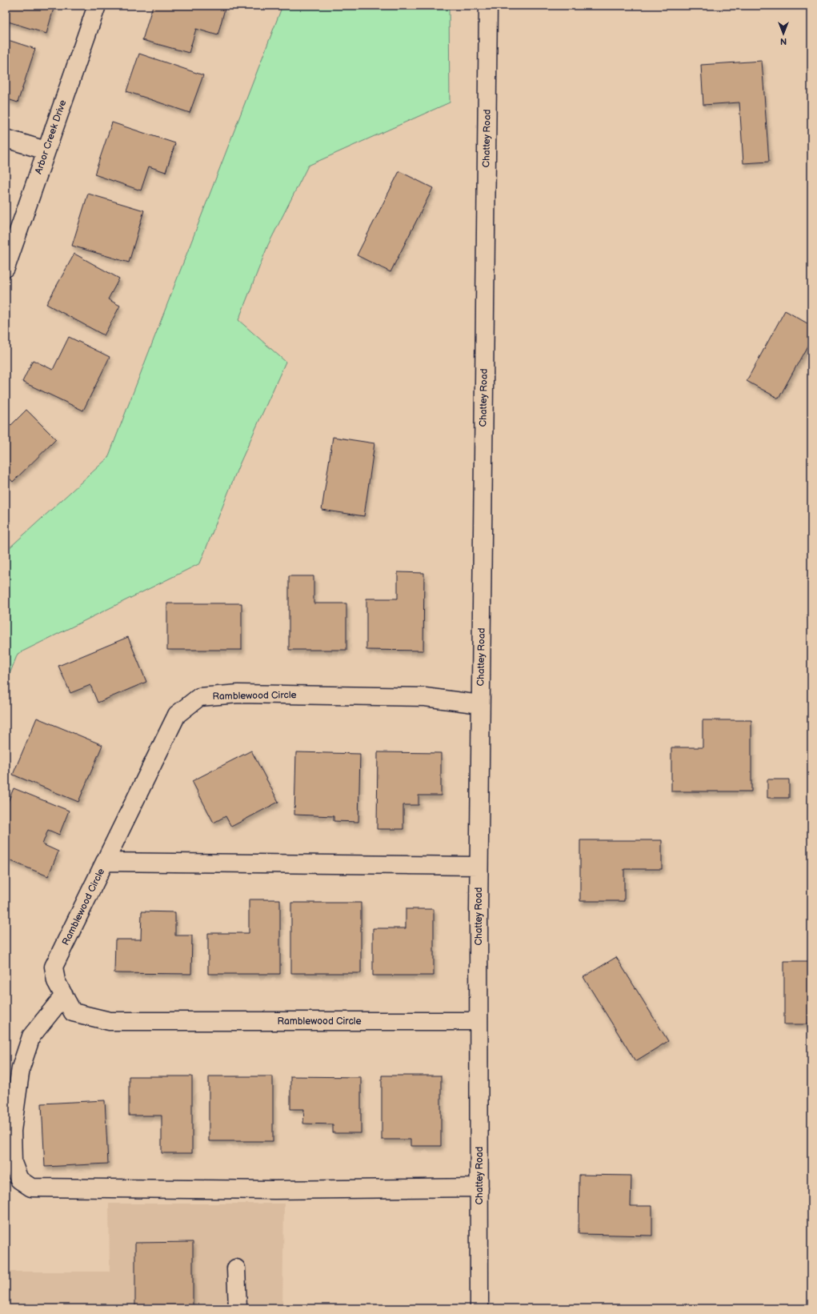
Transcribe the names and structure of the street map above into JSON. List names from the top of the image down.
{
  "streets": {
    "street": ["Arbor Creek Drive", "Chattey Road", "Ramblewood Circle"]
  },
  "crossings": [
    ["Chattey Road", "Ramblewood Circle"]
  ],
  "north": "bottom"
}
